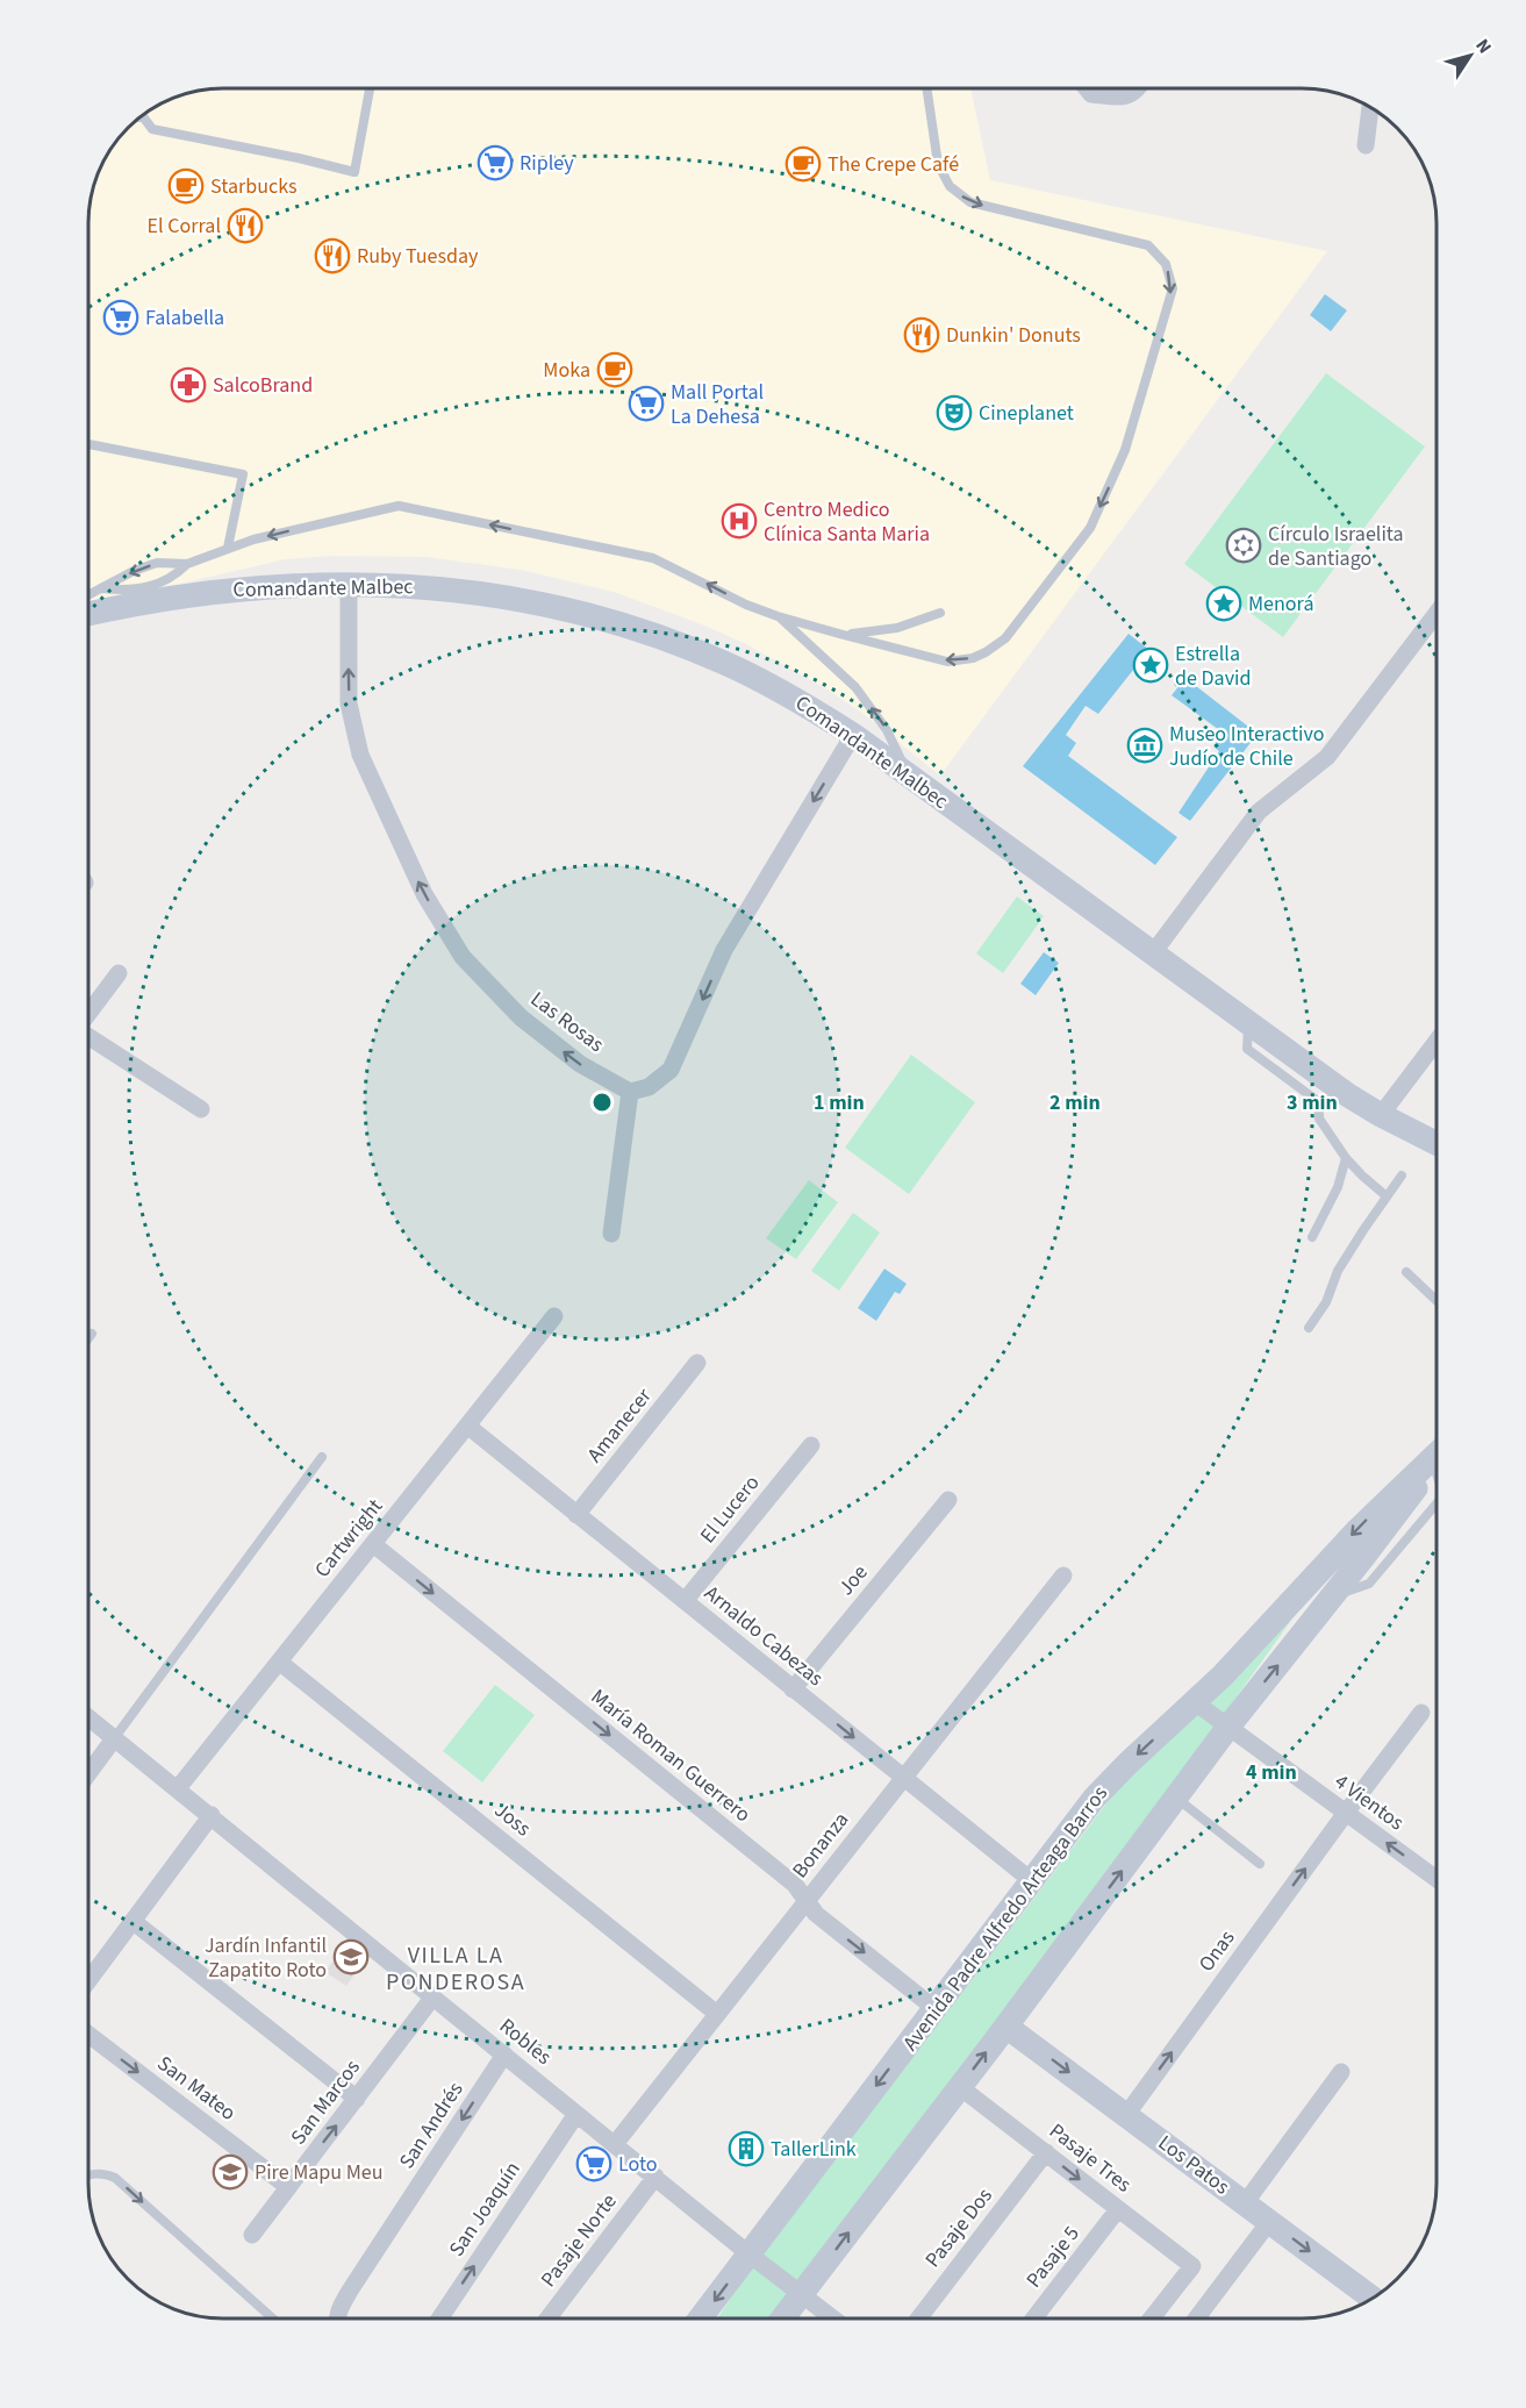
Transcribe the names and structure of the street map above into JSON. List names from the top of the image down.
{
  "streets": {
    "main road": ["Comandante Malbec", "Avenida Padre Alfredo Arteaga Barros", "Los Patos"],
    "street": [
      "Las Rosas",
      "Amanecer",
      "El Lucero",
      "Cartwright",
      "Joe",
      "Arnaldo Cabezas",
      "María Roman Guerrero",
      "4 Vientos",
      "Joss",
      "Bonanza",
      "Onas",
      "Robles",
      "San Mateo",
      "San Marcos",
      "San Andrés",
      "Pasaje Tres",
      "San Joaquín",
      "Pasaje Dos",
      "Pasaje Norte",
      "Pasaje 5"
    ]
  },
  "crossings": [
    ["Comandante Malbec", "Las Rosas"],
    ["Amanecer", "Arnaldo Cabezas"],
    ["El Lucero", "Arnaldo Cabezas"],
    ["Cartwright", "Arnaldo Cabezas"],
    ["Cartwright", "María Roman Guerrero"],
    ["Cartwright", "Joss"],
    ["Cartwright", "Robles"],
    ["Joe", "Arnaldo Cabezas"],
    ["Arnaldo Cabezas", "Bonanza"],
    ["Arnaldo Cabezas", "Avenida Padre Alfredo Arteaga Barros"],
    ["María Roman Guerrero", "Bonanza"],
    ["María Roman Guerrero", "Avenida Padre Alfredo Arteaga Barros"],
    ["4 Vientos", "Avenida Padre Alfredo Arteaga Barros"],
    ["4 Vientos", "Onas"],
    ["Joss", "Bonanza"],
    ["Bonanza", "Robles"],
    ["Avenida Padre Alfredo Arteaga Barros", "Robles"],
    ["Avenida Padre Alfredo Arteaga Barros", "Pasaje Tres"],
    ["Avenida Padre Alfredo Arteaga Barros", "Los Patos"],
    ["Onas", "Los Patos"],
    ["Robles", "San Marcos"],
    ["Robles", "San Andrés"],
    ["Robles", "San Joaquín"],
    ["Robles", "Pasaje Norte"],
    ["San Mateo", "San Marcos"],
    ["Pasaje Tres", "Pasaje Dos"],
    ["Pasaje Tres", "Pasaje 5"]
  ],
  "one_way": [
    "Las Rosas",
    "María Roman Guerrero",
    "4 Vientos",
    "San Marcos",
    "San Andrés",
    "Los Patos",
    "San Joaquín"
  ],
  "districts": ["VILLA LA PONDEROSA"],
  "places": {
    "supermarket": [
      "Ripley",
      "Falabella",
      "Mall Portal La Dehesa",
      "Loto"
    ],
    "cafe": ["The Crepe Café", "Starbucks", "Moka"],
    "restaurant": ["El Corral", "Ruby Tuesday", "Dunkin' Donuts"],
    "pharmacy": ["SalcoBrand"],
    "theatre": ["Cineplanet"],
    "hospital": ["Centro Medico Clínica Santa Maria"],
    "synagogue": ["Círculo Israelita de Santiago"],
    "place": ["Menorá", "Estrella de David"],
    "museum": ["Museo Interactivo Judío de Chile"],
    "school or university": ["Jardín Infantil Zapatito Roto", "Pire Mapu Meu"],
    "building": ["TallerLink"]
  },
  "north": "top right",
  "rings": [
    "1 min",
    "2 min",
    "3 min",
    "4 min"
  ]
}
